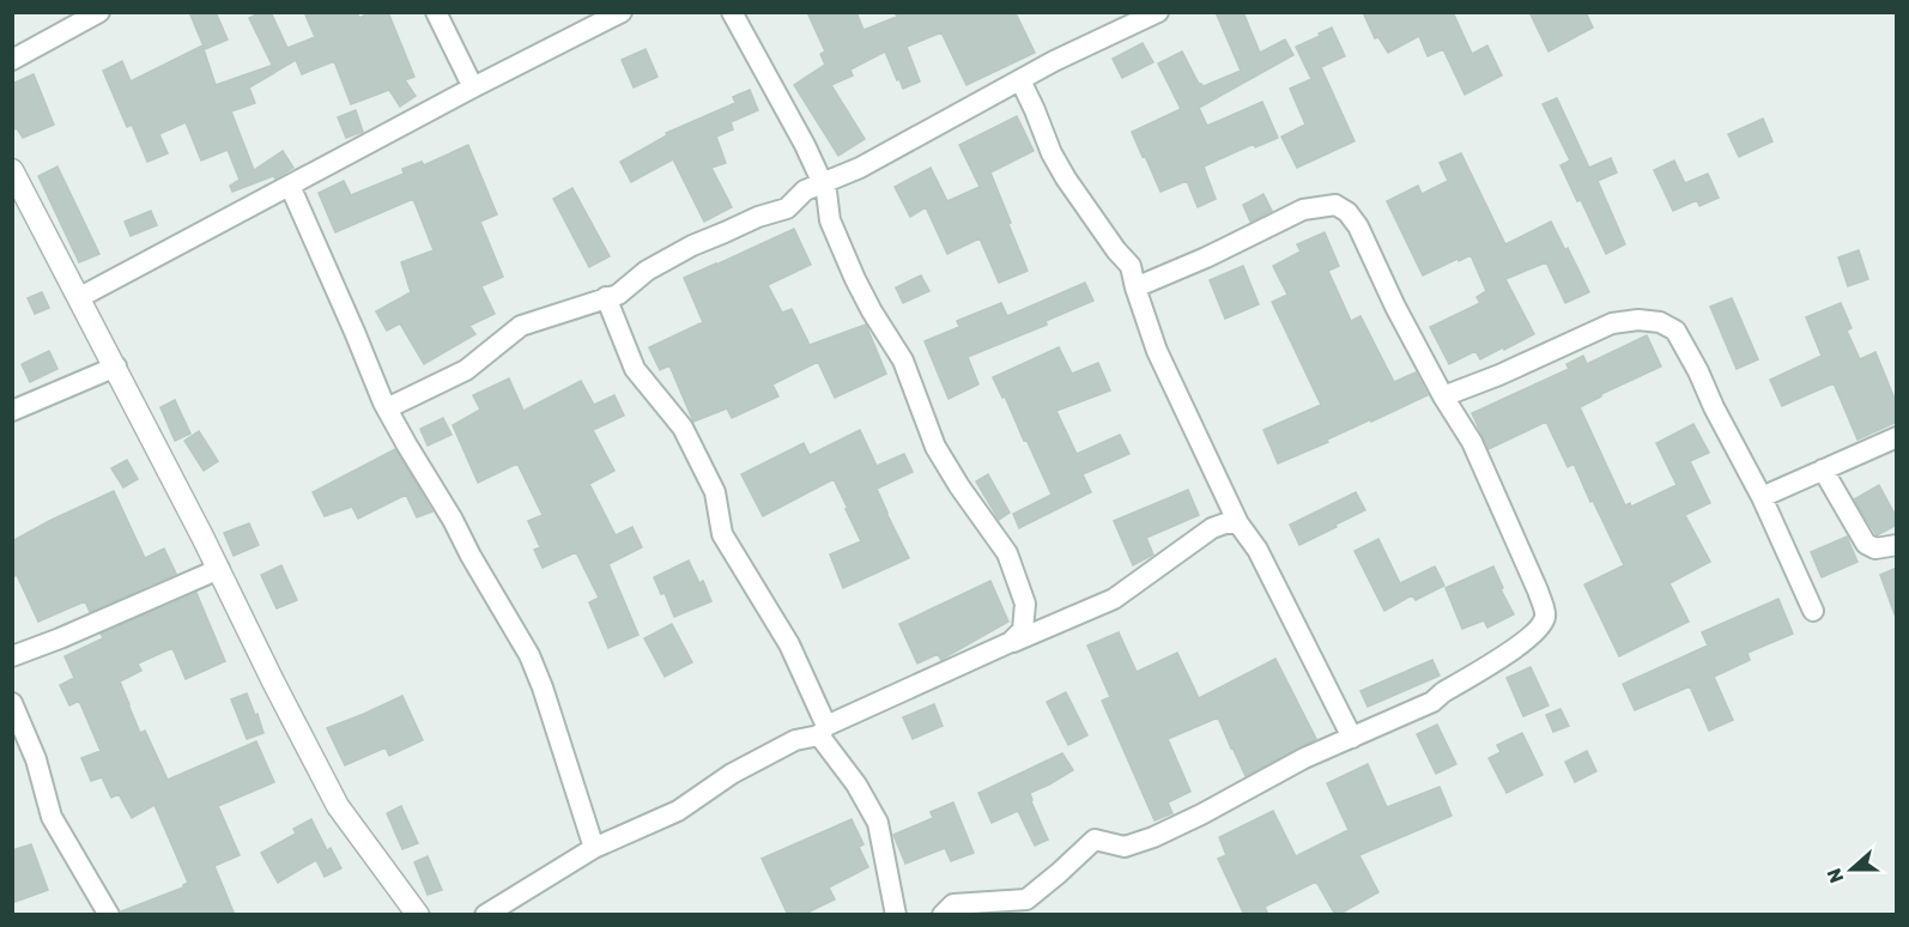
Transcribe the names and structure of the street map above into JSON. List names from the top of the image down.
{
  "north": "left"
}
